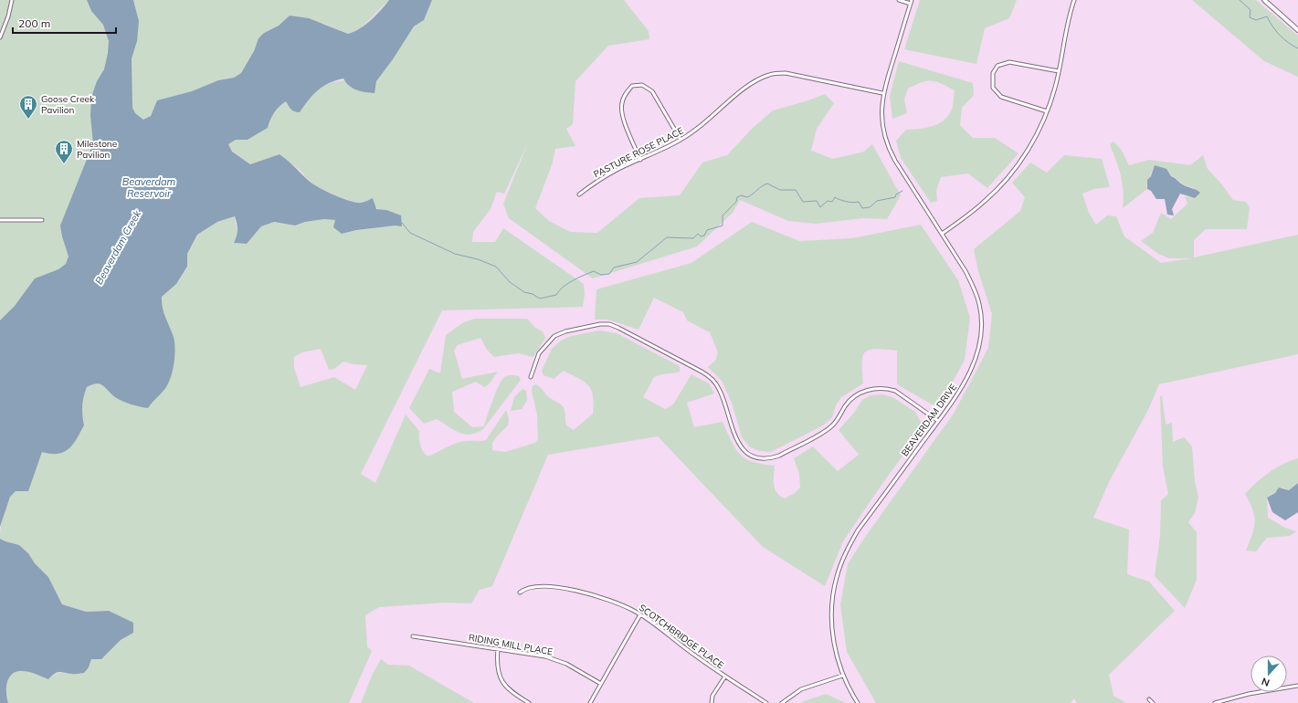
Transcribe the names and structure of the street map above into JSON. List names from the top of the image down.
{
  "streets": {
    "street": [
      "PASTURE ROSE PLACE",
      "BEAVERDAM DRIVE",
      "SCOTCHBRIDGE PLACE",
      "RIDING MILL PLACE"
    ]
  },
  "crossings": [
    ["PASTURE ROSE PLACE", "BEAVERDAM DRIVE"]
  ],
  "water": ["Beaverdam Reservoir", "Beaverdam Creek"],
  "places": {
    "building": ["Goose Creek Pavilion", "Milestone Pavilion"]
  },
  "scale_bar": "200 m",
  "north": "bottom"
}
